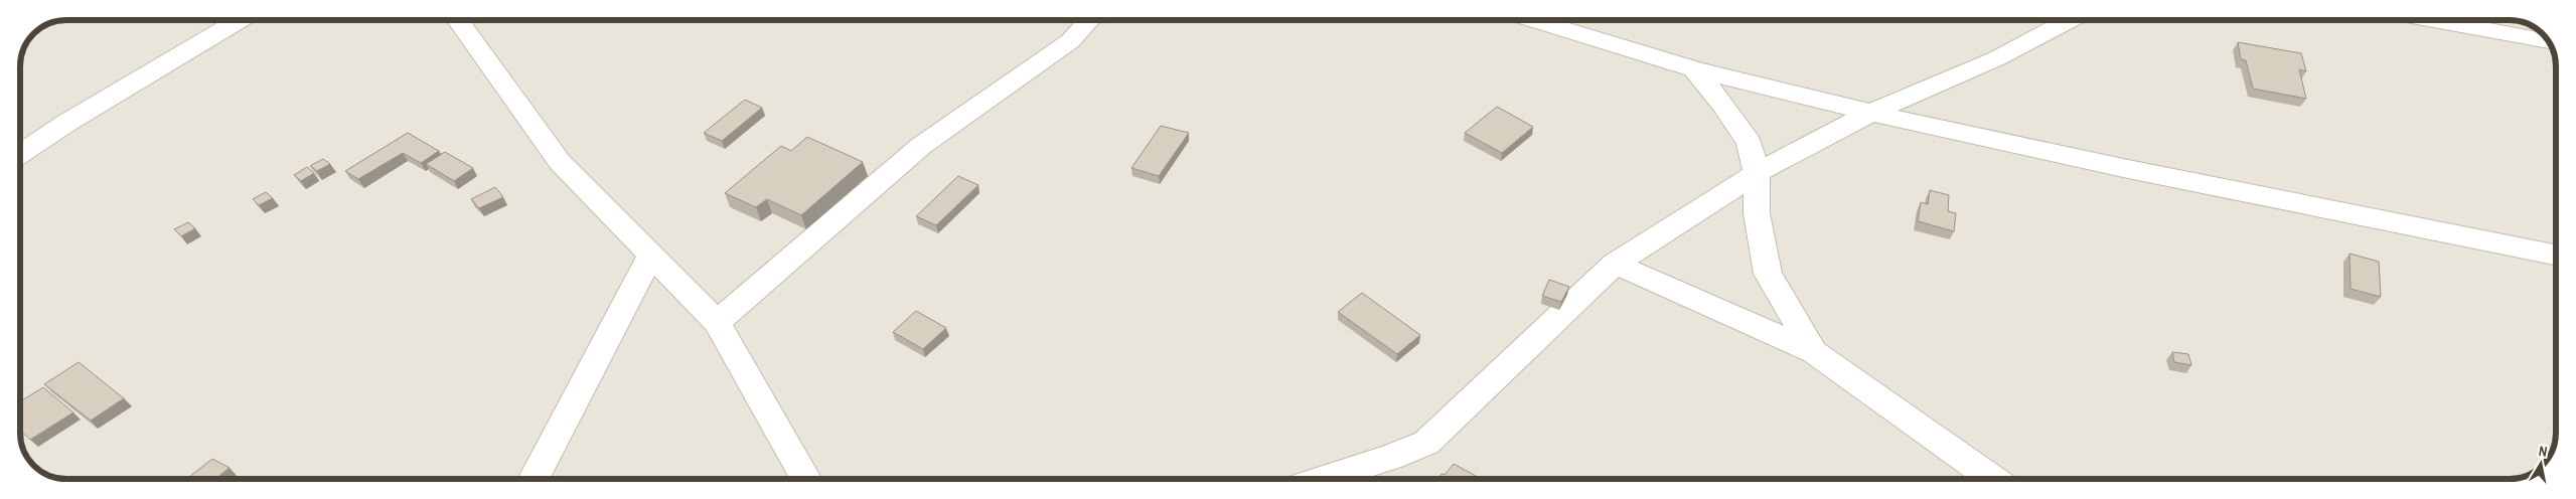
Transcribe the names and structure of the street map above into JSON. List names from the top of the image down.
{
  "north": "top"
}
